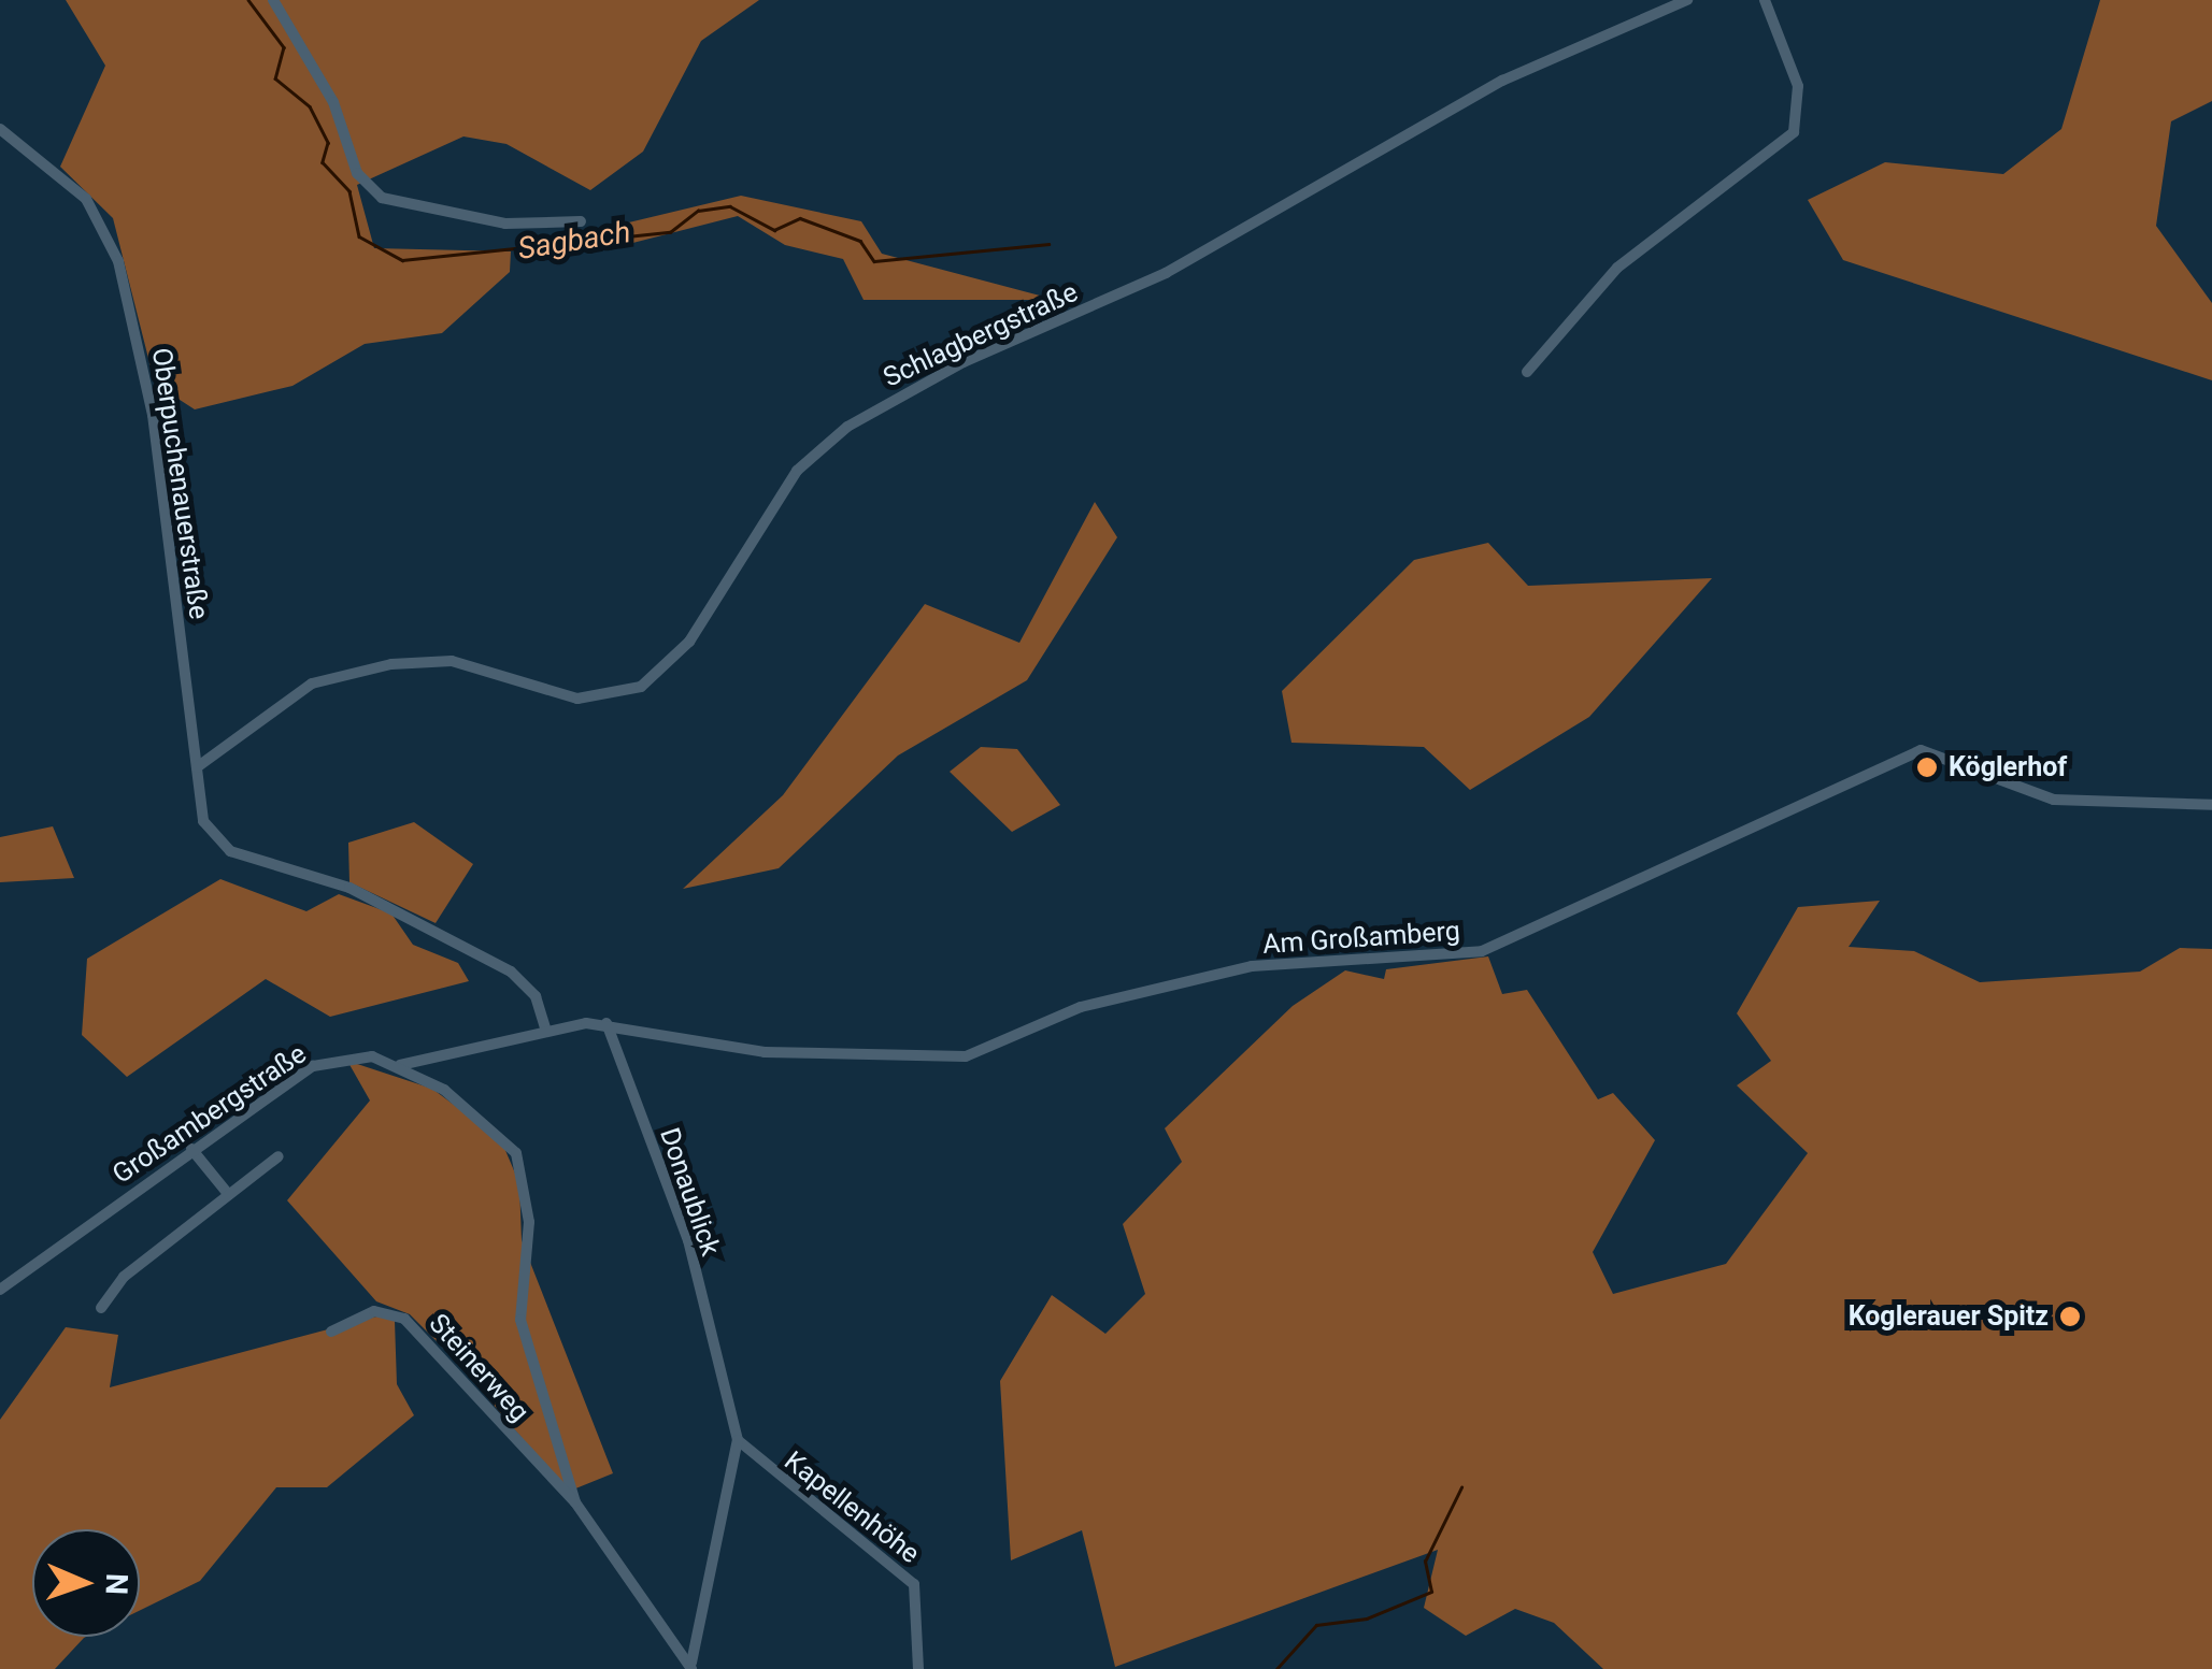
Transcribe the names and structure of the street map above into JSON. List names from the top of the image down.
{
  "streets": {
    "street": [
      "Schlagbergstraße",
      "Oberpuchenauerstraße",
      "Am Großamberg",
      "Großambergstraße",
      "Donaublick",
      "Steinerweg",
      "Kapellenhöhe"
    ]
  },
  "crossings": [
    ["Schlagbergstraße", "Oberpuchenauerstraße"],
    ["Am Großamberg", "Großambergstraße"],
    ["Am Großamberg", "Donaublick"],
    ["Großambergstraße", "Steinerweg"],
    ["Donaublick", "Kapellenhöhe"]
  ],
  "water": ["Sagbach"],
  "places": ["Köglerhof", "Koglerauer Spitz"],
  "north": "right"
}
